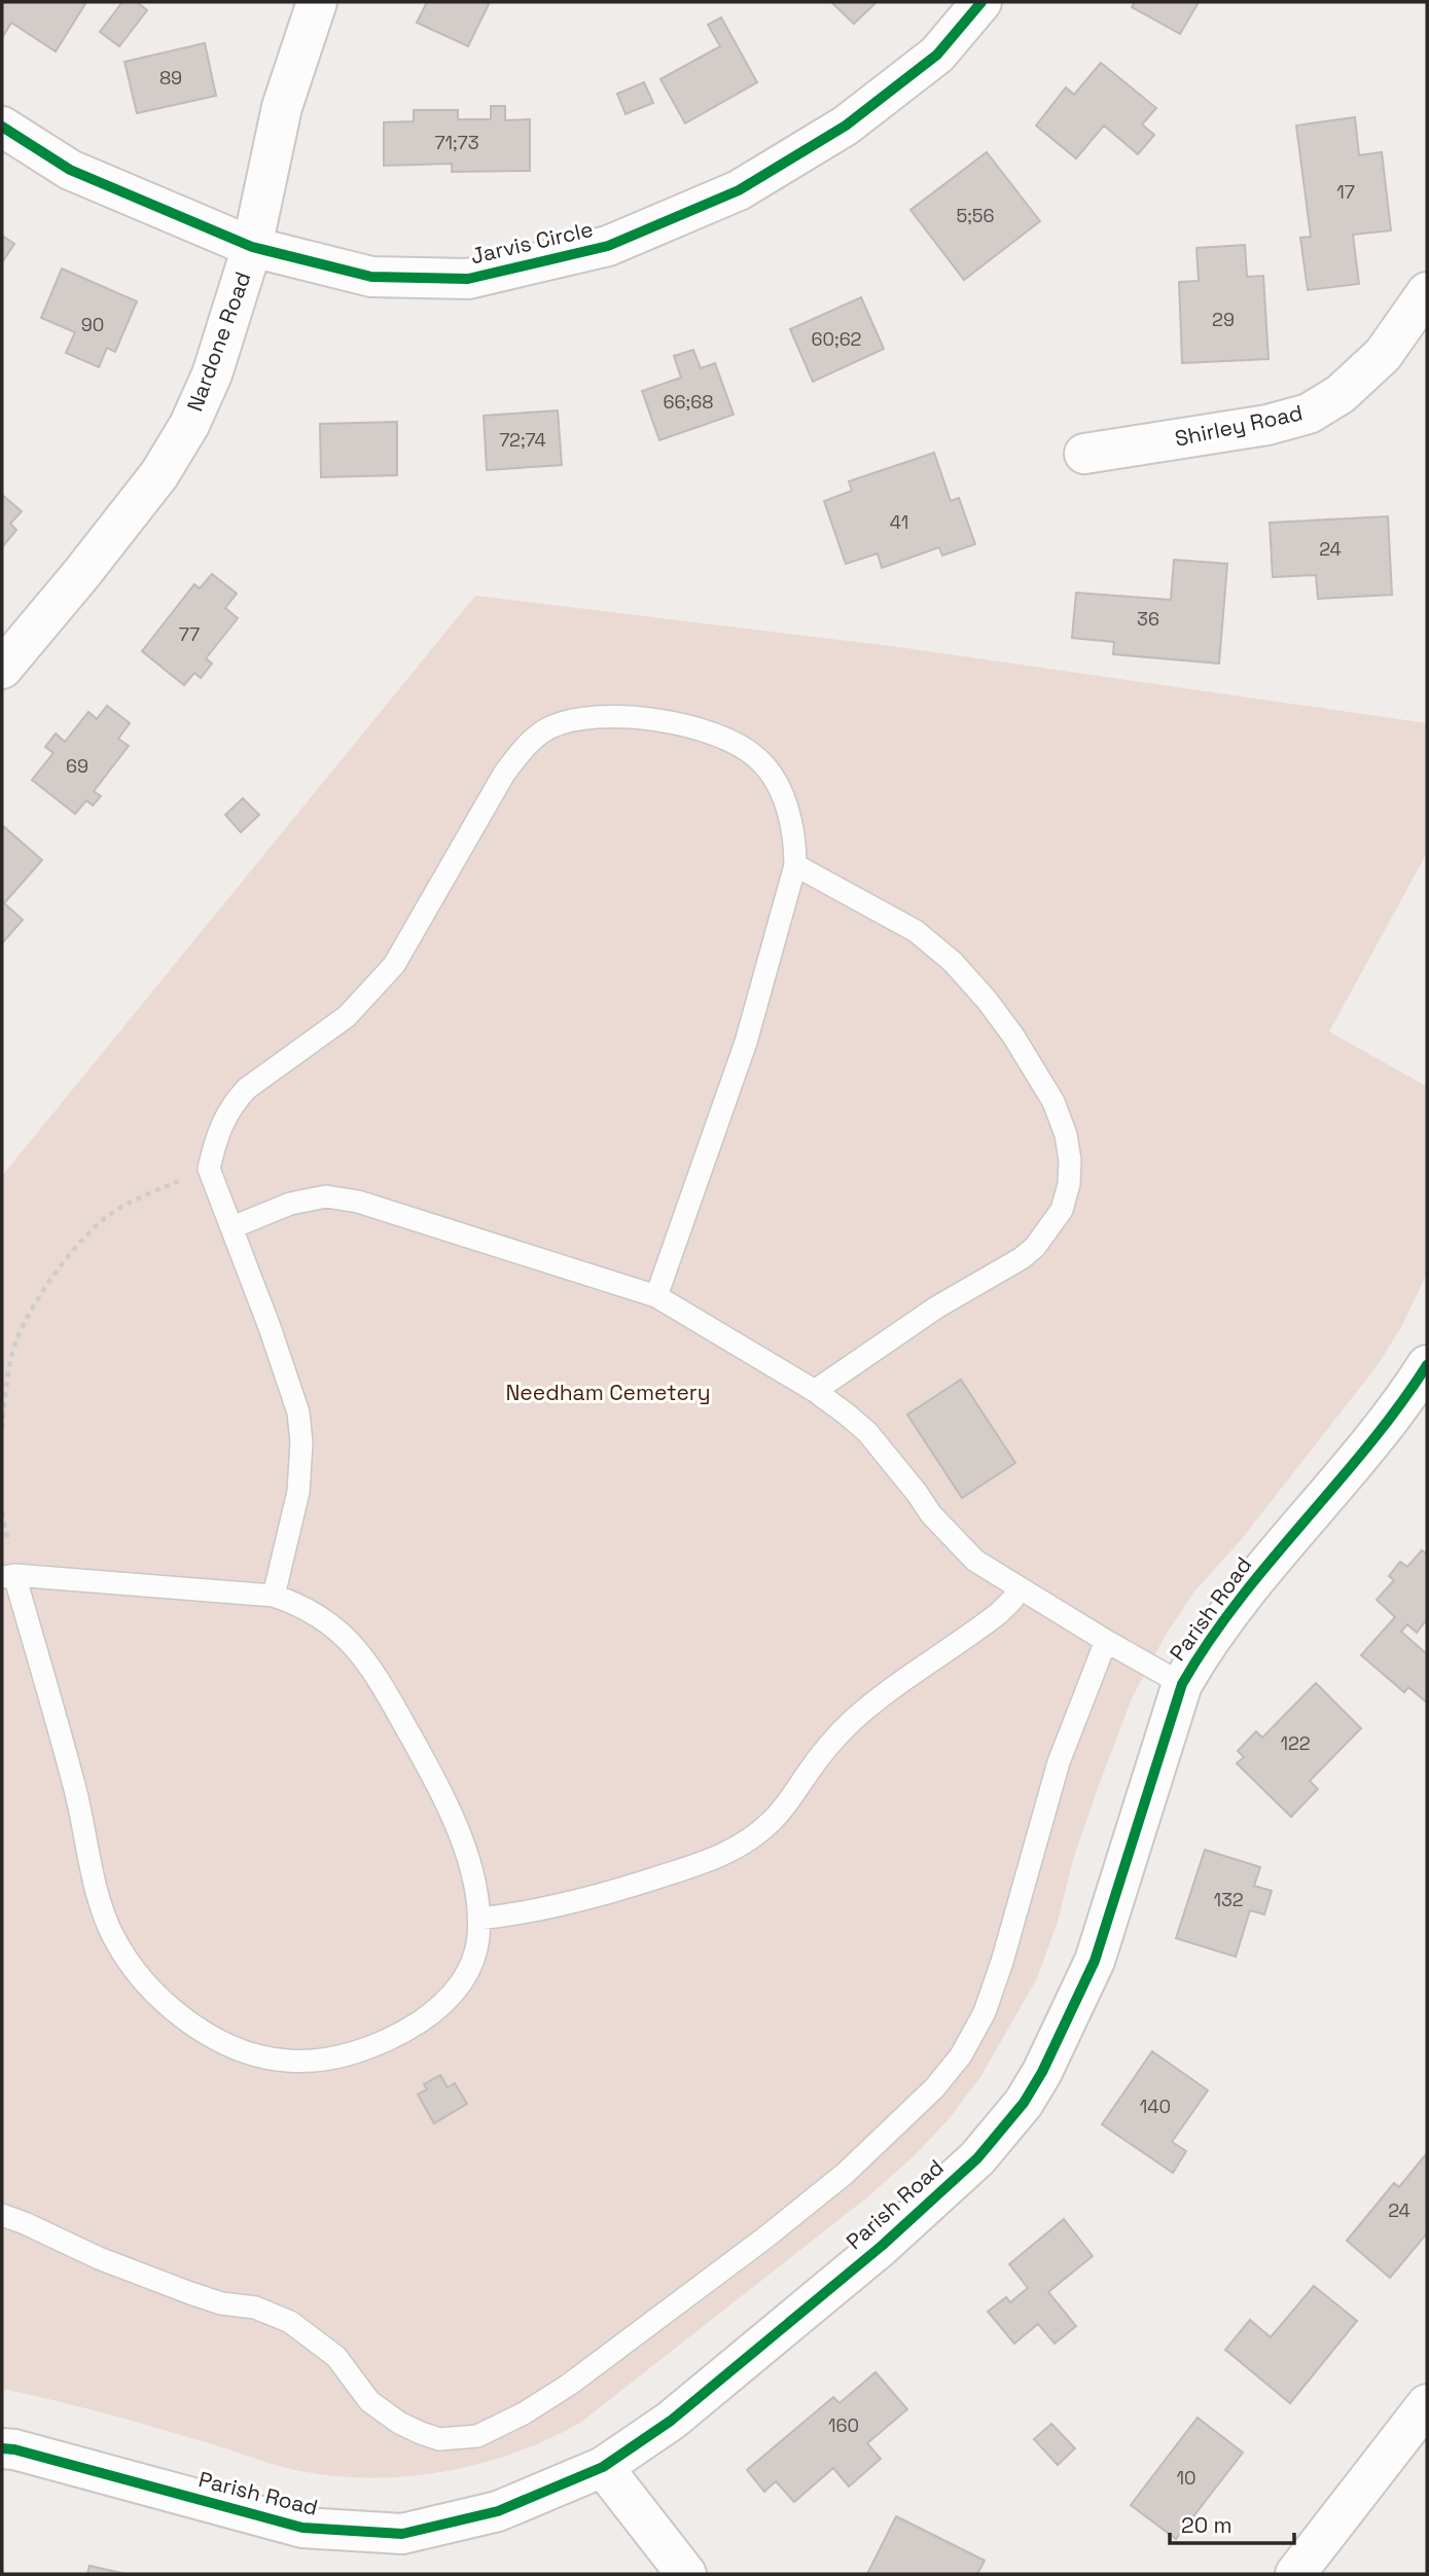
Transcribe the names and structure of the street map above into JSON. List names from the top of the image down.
{
  "streets": {
    "street": [
      "Jarvis Circle",
      "Nardone Road",
      "Shirley Road",
      "Parish Road"
    ]
  },
  "crossings": [
    ["Jarvis Circle", "Nardone Road"]
  ],
  "parks": ["Needham Cemetery"],
  "house_numbers": [
    "89",
    "71;73",
    "17",
    "5;56",
    "29",
    "90",
    "60;62",
    "66;68",
    "72;74",
    "41",
    "24",
    "36",
    "77",
    "69",
    "122",
    "132",
    "140",
    "24",
    "160",
    "10"
  ],
  "scale_bar": "20 m"
}
